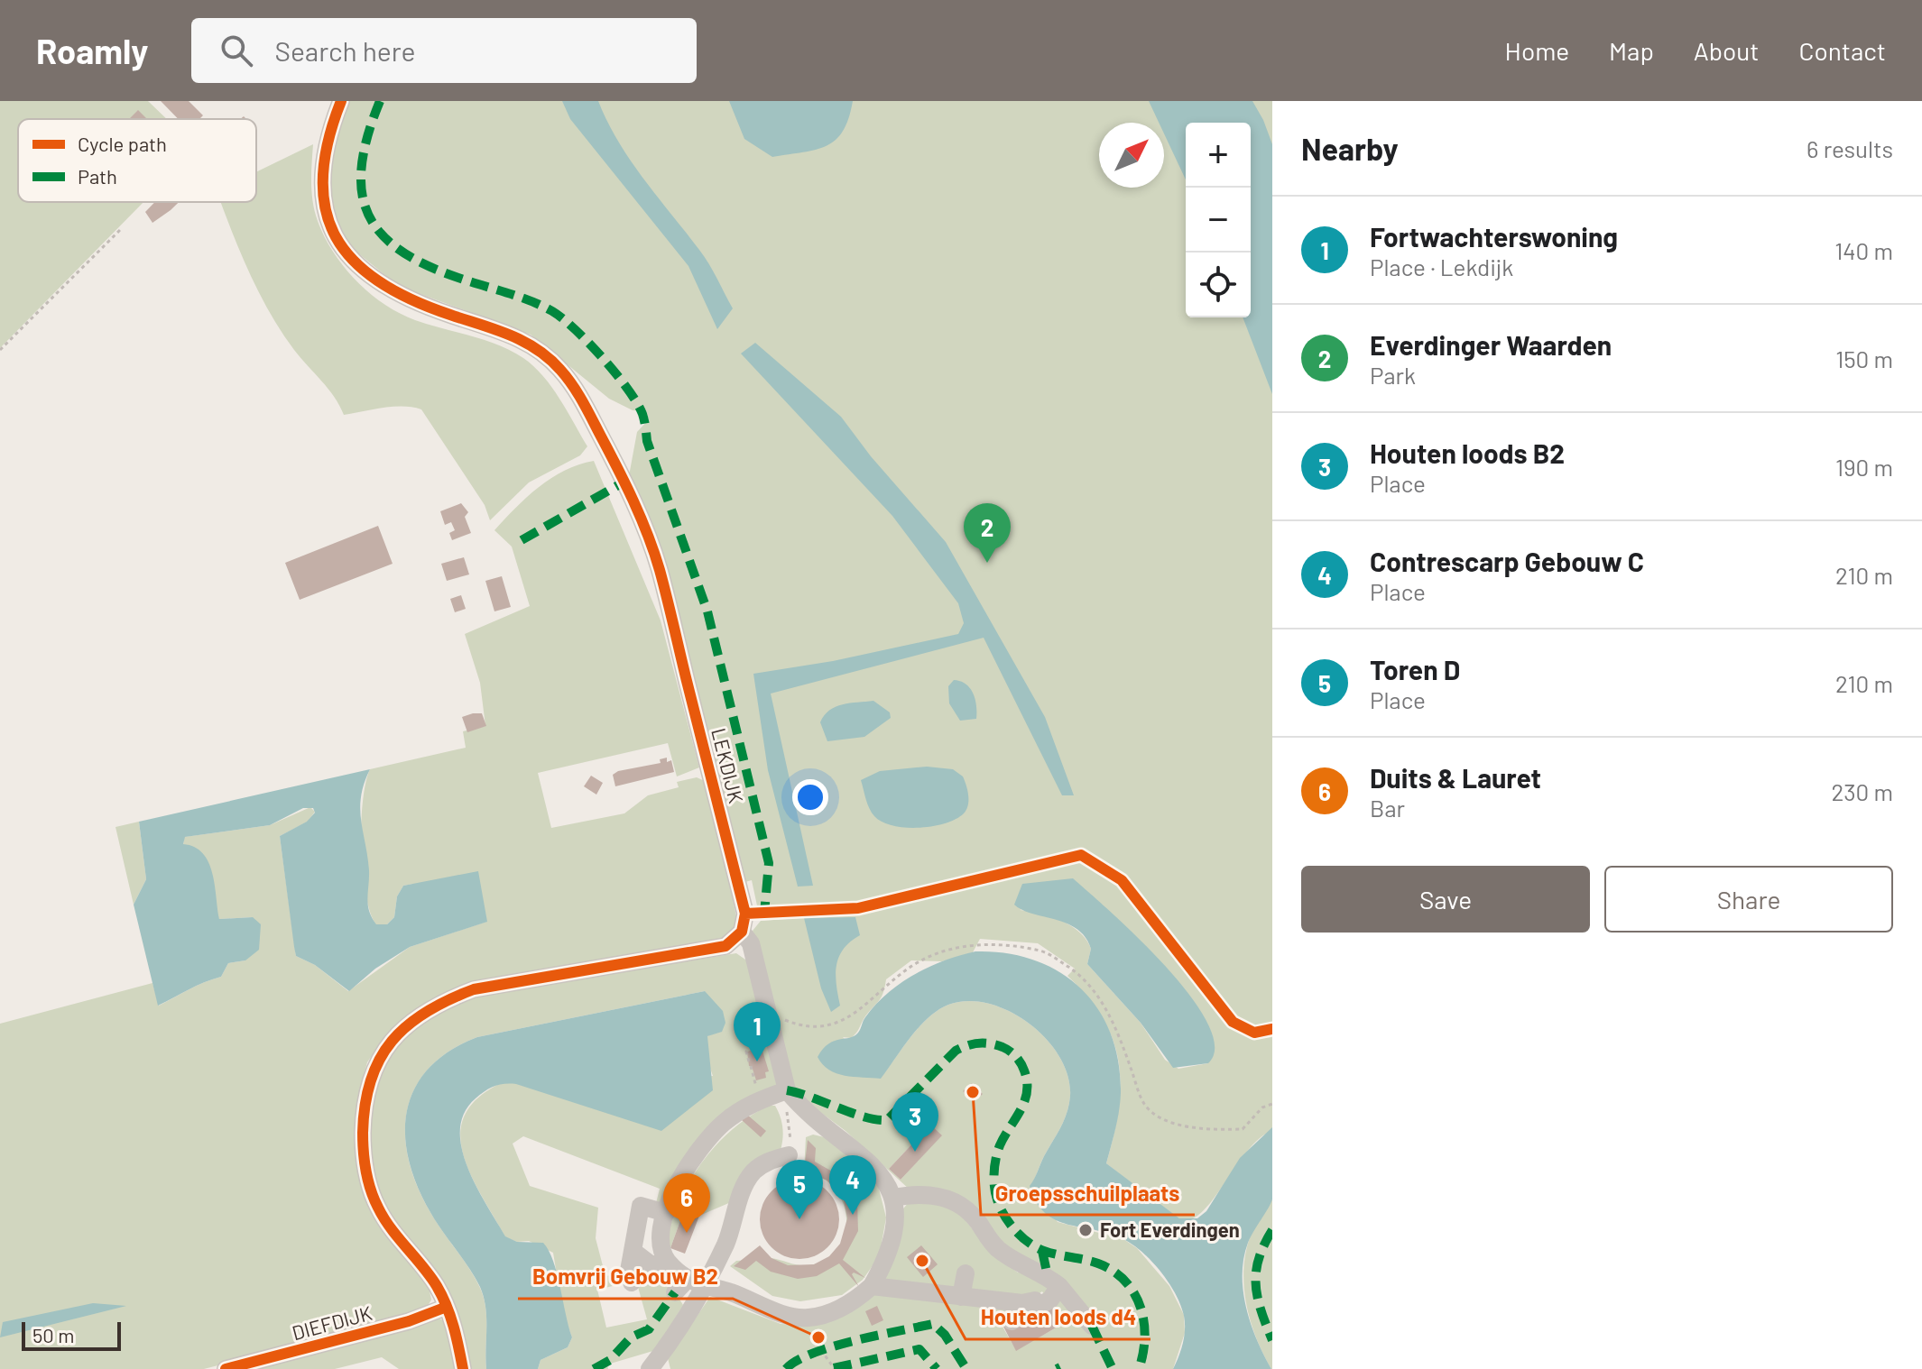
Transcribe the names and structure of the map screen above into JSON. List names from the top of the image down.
{
  "streets": {
    "street": ["LEKDIJK", "DIEFDIJK"]
  },
  "places": [
    "Groepsschuilplaats",
    "Fort Everdingen",
    "Houten loods d4",
    "Bomvrij Gebouw B2"
  ],
  "legend": ["Cycle path", "Path"],
  "scale_bar": "50 m",
  "north": "top right",
  "page": {
    "header": "Roamly",
    "search": "Search here",
    "nav": [
      "Home",
      "Map",
      "About",
      "Contact"
    ],
    "heading": ["Nearby", "6 results"],
    "map_buttons": ["+", "−"],
    "list": [
      {
        "mark": "1",
        "name": "Fortwachterswoning",
        "note": "Place · Lekdijk",
        "value": "140 m"
      },
      {
        "mark": "2",
        "name": "Everdinger Waarden",
        "note": "Park",
        "value": "150 m"
      },
      {
        "mark": "3",
        "name": "Houten loods B2",
        "note": "Place",
        "value": "190 m"
      },
      {
        "mark": "4",
        "name": "Contrescarp Gebouw C",
        "note": "Place",
        "value": "210 m"
      },
      {
        "mark": "5",
        "name": "Toren D",
        "note": "Place",
        "value": "210 m"
      },
      {
        "mark": "6",
        "name": "Duits & Lauret",
        "note": "Bar",
        "value": "230 m"
      }
    ],
    "pins": [
      "2",
      "1",
      "3",
      "4",
      "5",
      "6"
    ],
    "buttons": ["Save", "Share"],
    "scale": "50 m"
  }
}
